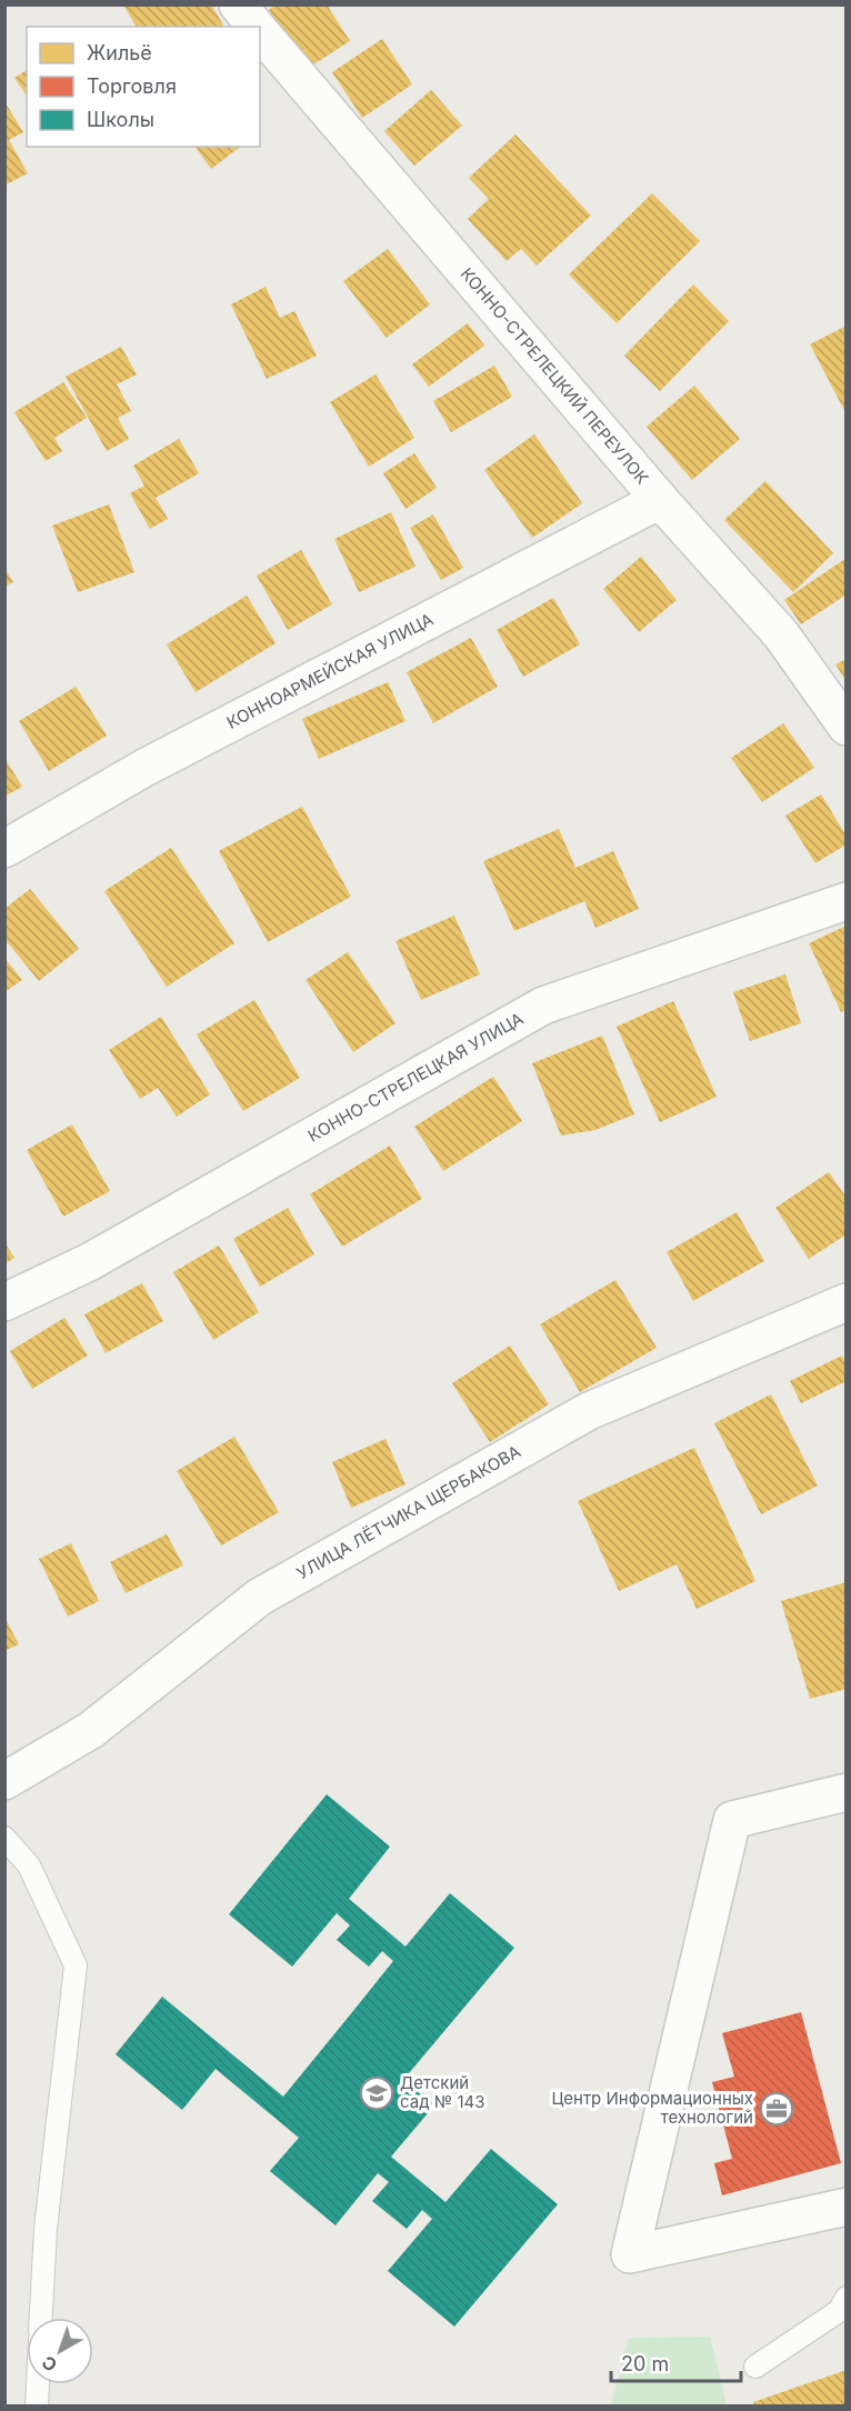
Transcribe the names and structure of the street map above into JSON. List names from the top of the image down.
{
  "streets": {
    "street": [
      "КОННО-СТРЕЛЕЦКИЙ ПЕРЕУЛОК",
      "КОННОАРМЕЙСКАЯ УЛИЦА",
      "КОННО-СТРЕЛЕЦКАЯ УЛИЦА",
      "УЛИЦА ЛЁТЧИКА ЩЕРБАКОВА"
    ]
  },
  "crossings": [
    ["КОННО-СТРЕЛЕЦКИЙ ПЕРЕУЛОК", "КОННОАРМЕЙСКАЯ УЛИЦА"]
  ],
  "places": {
    "school or university": ["Детский сад № 143"],
    "office": ["Центр Информационных технологий"]
  },
  "legend": ["Жильё", "Торговля", "Школы"],
  "scale_bar": "20 m",
  "north": "bottom left"
}
